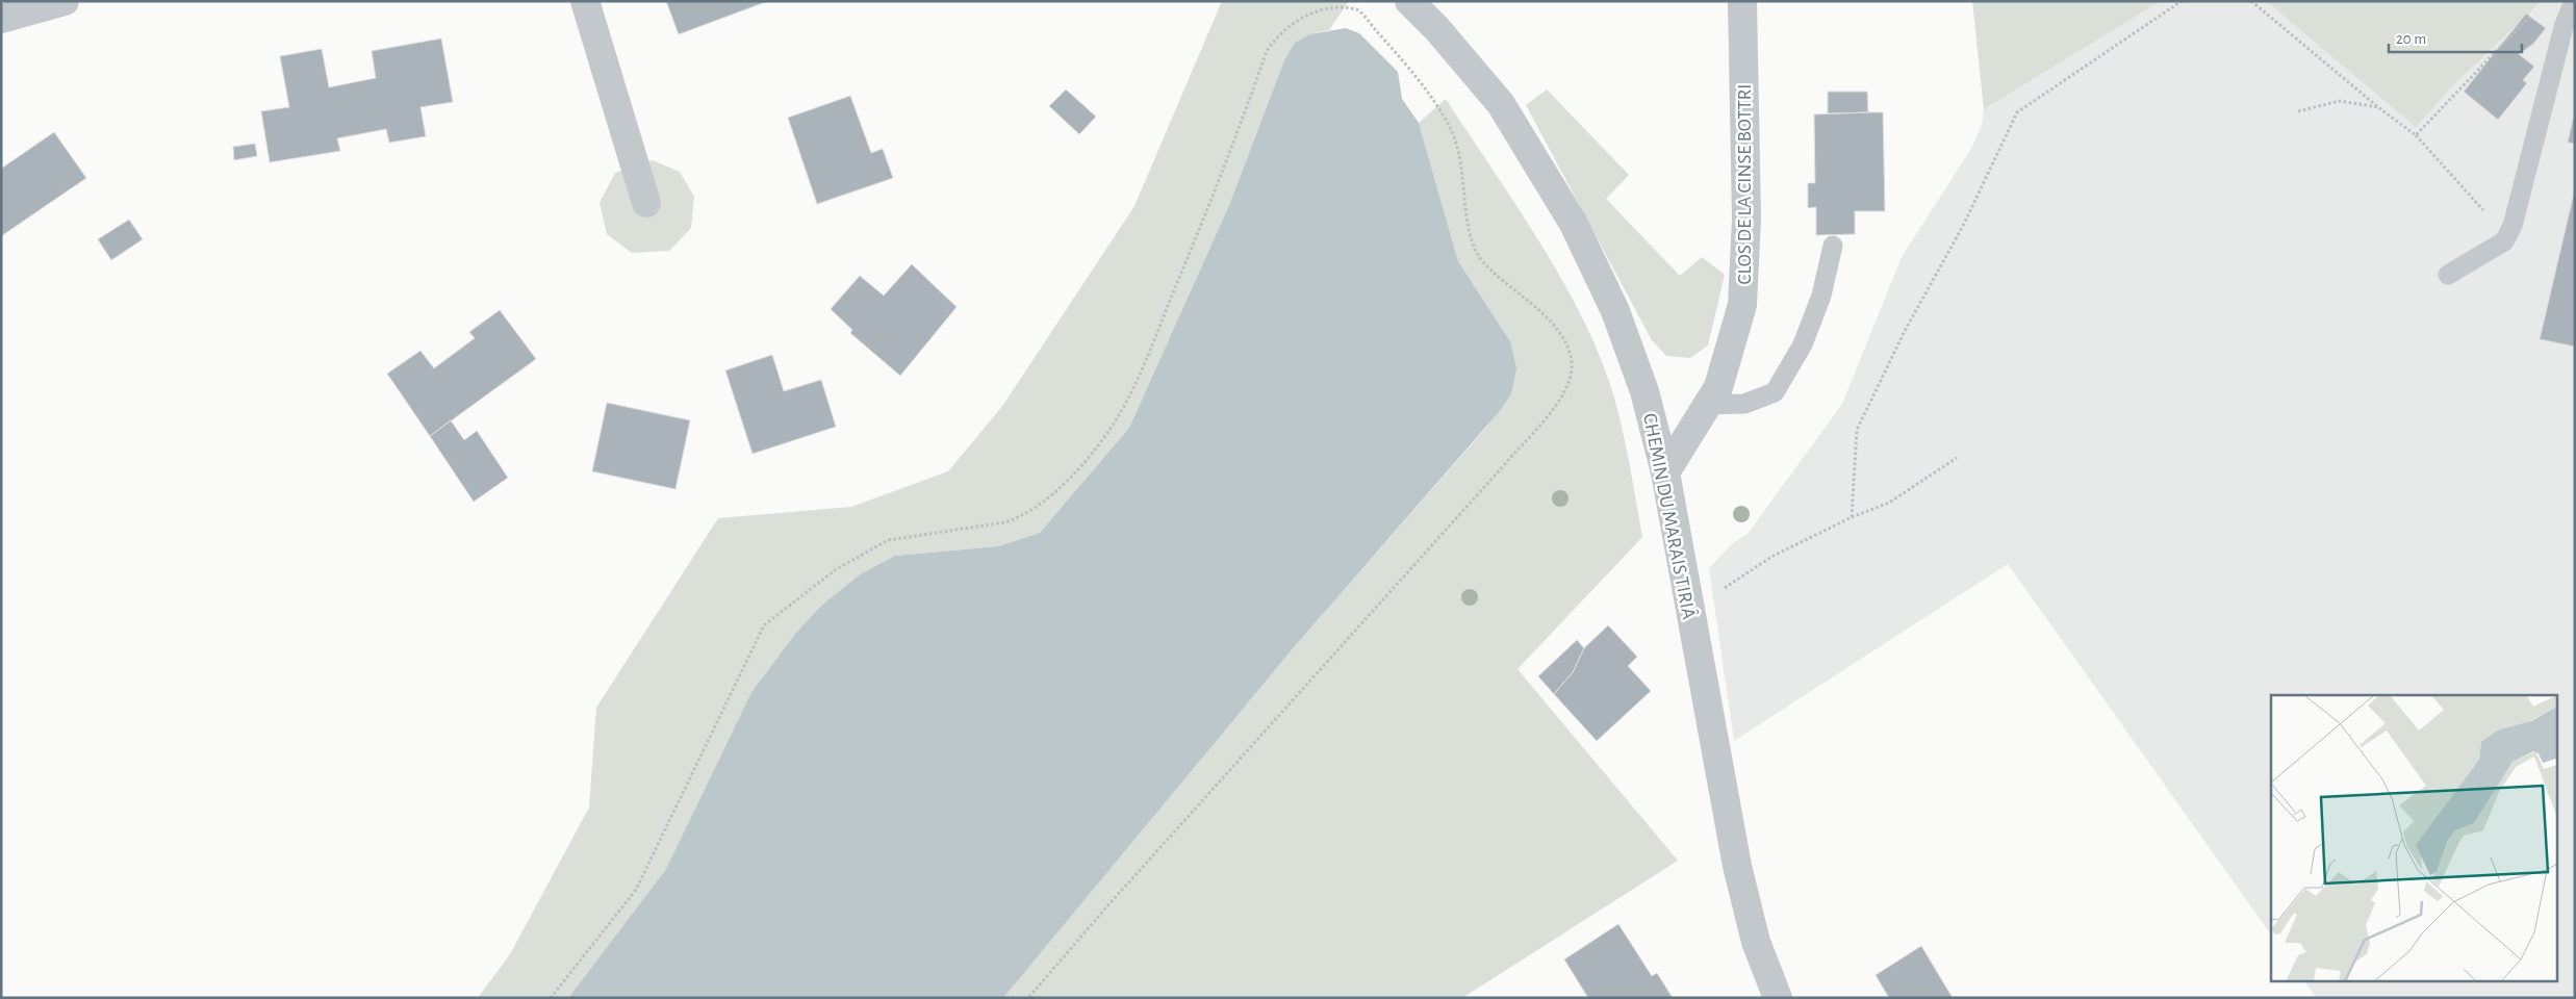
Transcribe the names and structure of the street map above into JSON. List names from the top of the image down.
{
  "streets": {
    "street": ["CLOS DE LA CINSE BOTTRI", "CHEMIN DU MARAIS TIRIÂ"]
  },
  "crossings": [
    ["CLOS DE LA CINSE BOTTRI", "CHEMIN DU MARAIS TIRIÂ"]
  ],
  "scale_bar": "20 m"
}
